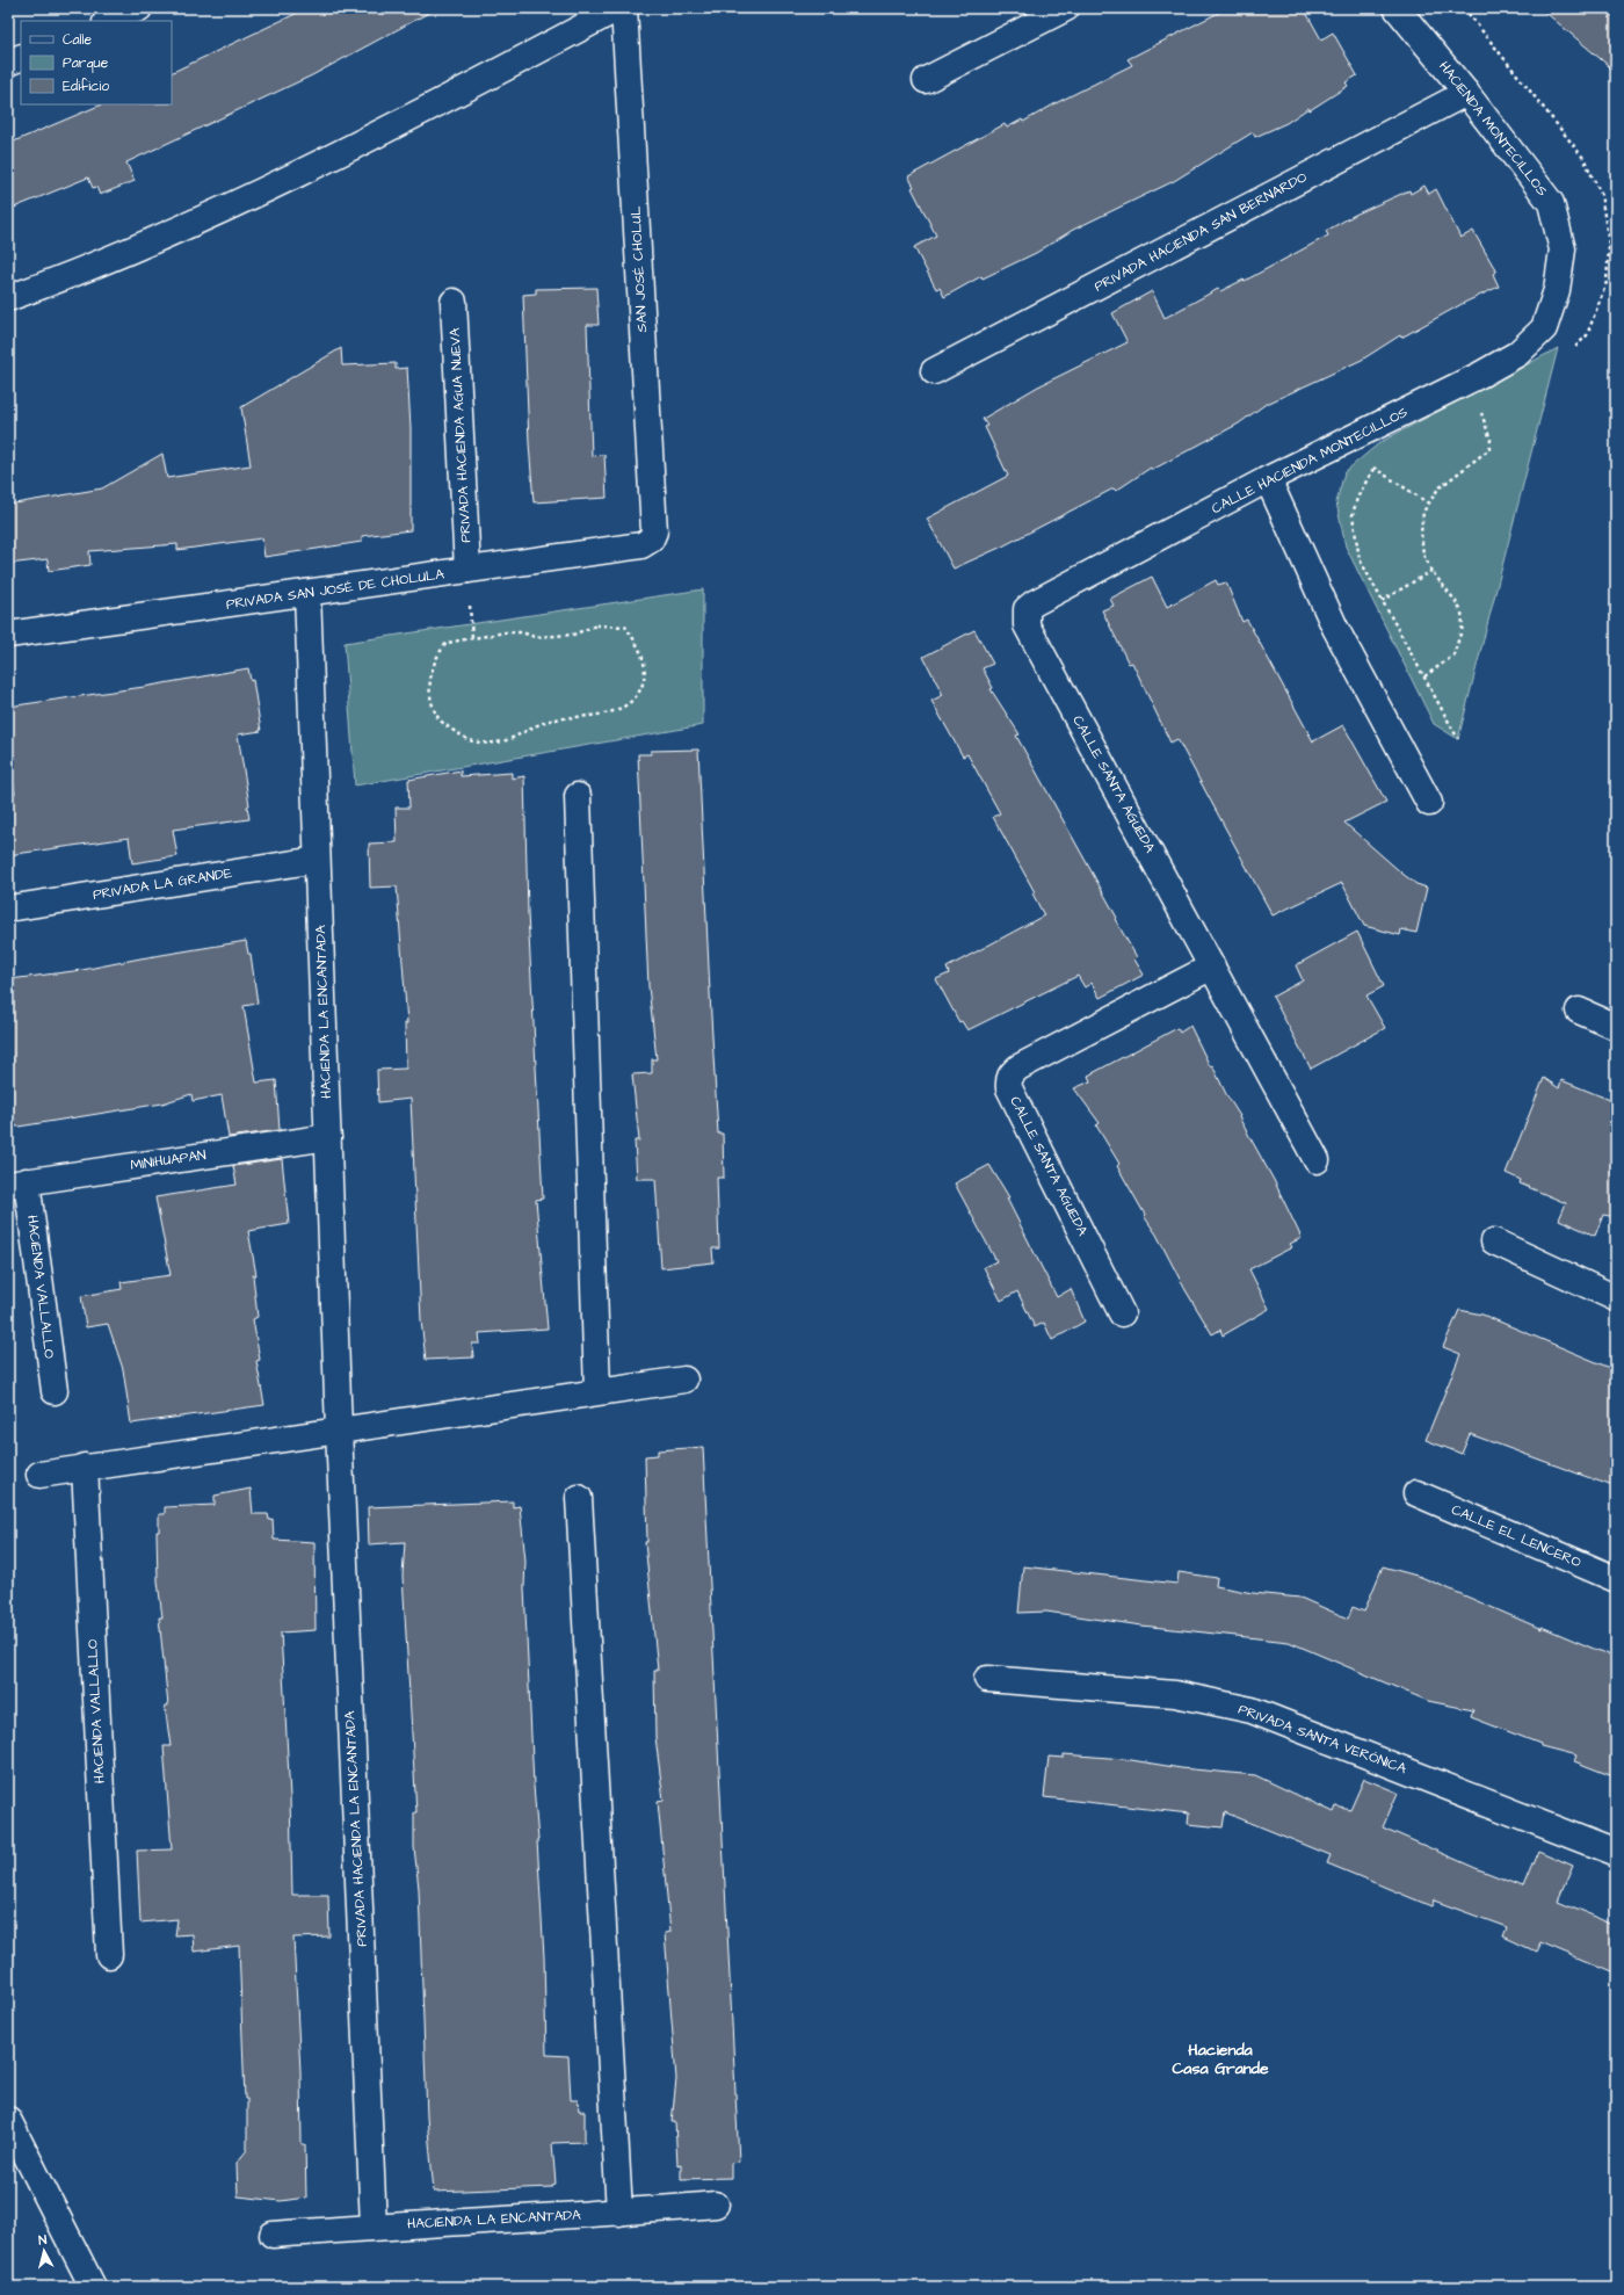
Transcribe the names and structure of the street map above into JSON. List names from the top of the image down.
{
  "streets": {
    "street": [
      "HACIENDA MONTECILLOS",
      "PRIVADA HACIENDA SAN BERNARDO",
      "SAN JOSÉ CHOLUL",
      "PRIVADA HACIENDA AGUA NUEVA",
      "CALLE HACIENDA MONTECILLOS",
      "PRIVADA SAN JOSÉ DE CHOLULA",
      "CALLE SANTA AGUEDA",
      "PRIVADA LA GRANDE",
      "HACIENDA LA ENCANTADA",
      "MINIHUAPAN",
      "HACIENDA VALLALLO",
      "CALLE EL LENCERO",
      "PRIVADA SANTA VERÓNICA",
      "PRIVADA HACIENDA LA ENCANTADA"
    ]
  },
  "crossings": [
    ["HACIENDA MONTECILLOS", "PRIVADA HACIENDA SAN BERNARDO"],
    ["HACIENDA MONTECILLOS", "CALLE HACIENDA MONTECILLOS"],
    ["SAN JOSÉ CHOLUL", "PRIVADA SAN JOSÉ DE CHOLULA"],
    ["PRIVADA HACIENDA AGUA NUEVA", "PRIVADA SAN JOSÉ DE CHOLULA"],
    ["CALLE HACIENDA MONTECILLOS", "CALLE SANTA AGUEDA"],
    ["PRIVADA SAN JOSÉ DE CHOLULA", "HACIENDA LA ENCANTADA"],
    ["PRIVADA LA GRANDE", "HACIENDA LA ENCANTADA"],
    ["HACIENDA LA ENCANTADA", "MINIHUAPAN"],
    ["HACIENDA LA ENCANTADA", "PRIVADA HACIENDA LA ENCANTADA"],
    ["MINIHUAPAN", "HACIENDA VALLALLO"]
  ],
  "districts": ["Hacienda Casa Grande"],
  "legend": ["Calle", "Parque", "Edificio"],
  "north": "top"
}
